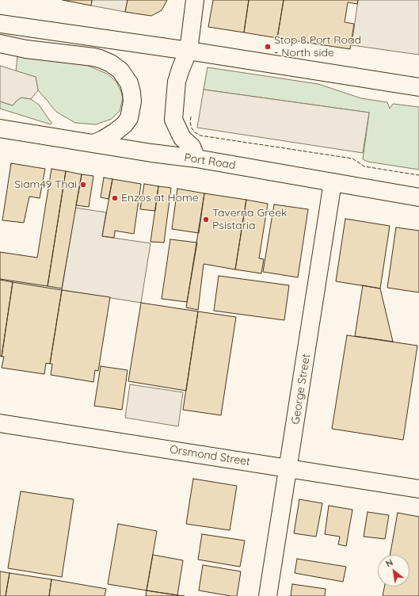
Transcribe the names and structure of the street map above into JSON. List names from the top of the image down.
{
  "streets": {
    "main road": ["Port Road", "George Street", "Orsmond Street"]
  },
  "crossings": [
    ["Port Road", "George Street"],
    ["George Street", "Orsmond Street"]
  ],
  "places": [
    "Stop 8 Port Road - North side",
    "Siam49 Thai",
    "Enzos at Home",
    "Taverna Greek Psistaria"
  ],
  "north": "top left"
}
